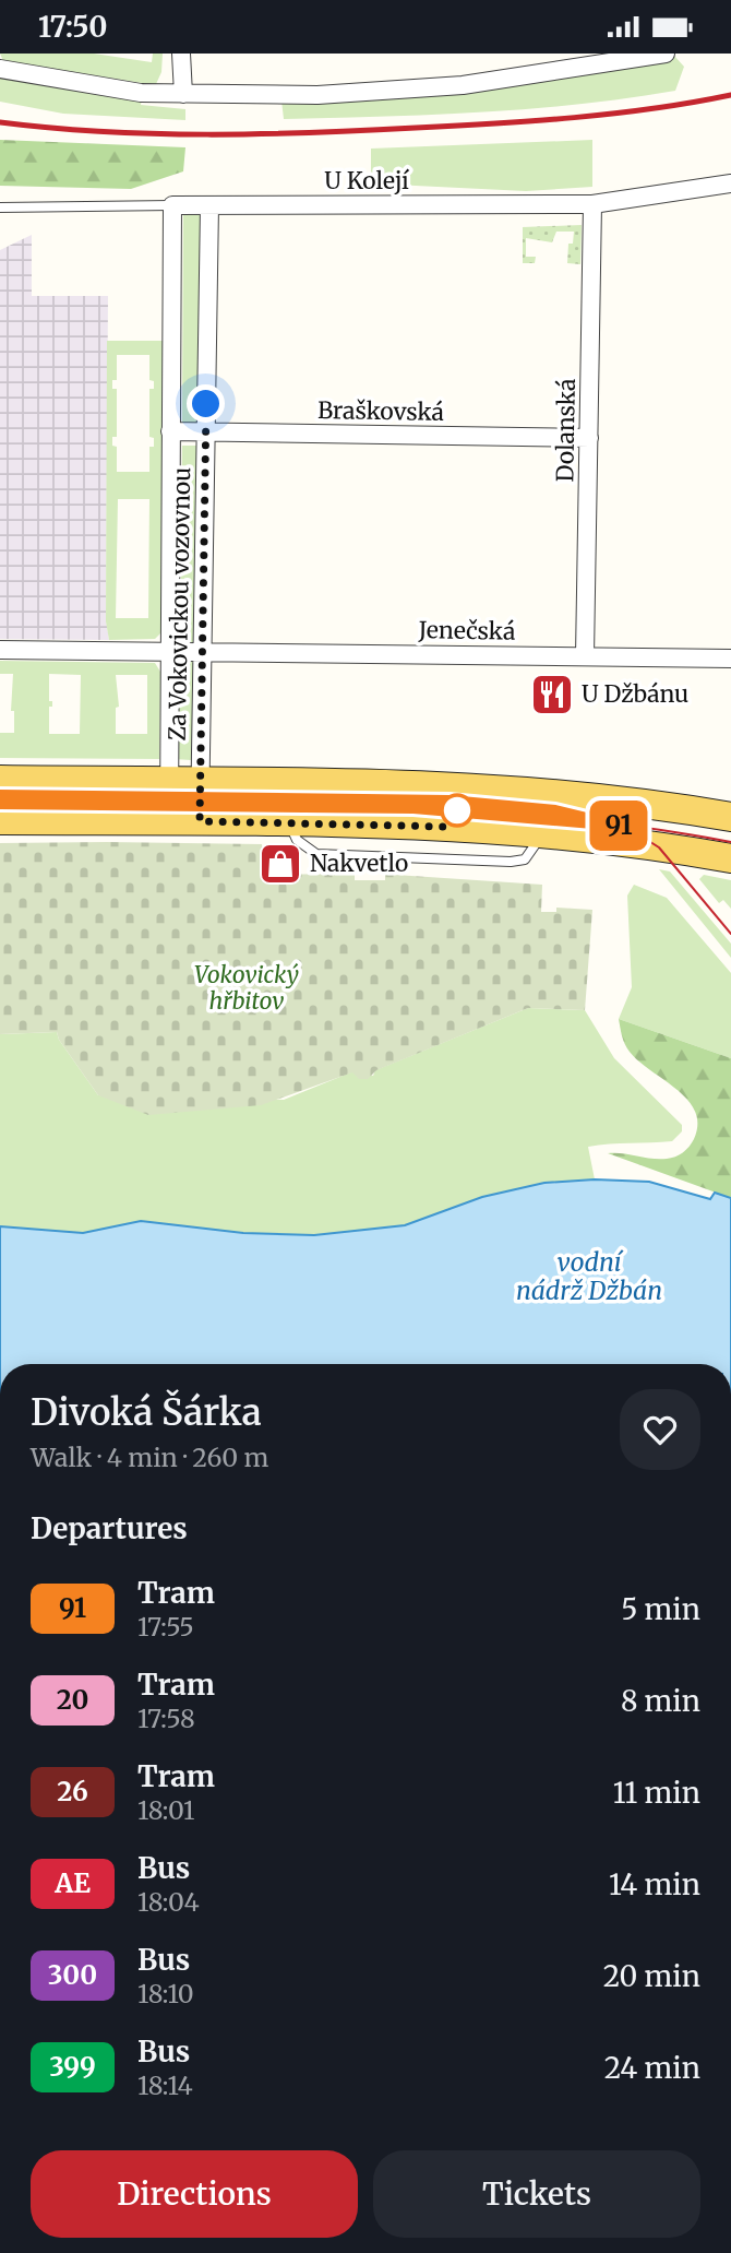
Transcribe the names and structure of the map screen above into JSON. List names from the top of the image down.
{
  "streets": {
    "street": [
      "U Kolejí",
      "Braškovská",
      "Dolanská",
      "Za Vokovickou vozovnou",
      "Jenečská"
    ]
  },
  "crossings": [
    ["U Kolejí", "Dolanská"],
    ["U Kolejí", "Za Vokovickou vozovnou"],
    ["Braškovská", "Dolanská"],
    ["Braškovská", "Za Vokovickou vozovnou"],
    ["Dolanská", "Jenečská"],
    ["Za Vokovickou vozovnou", "Jenečská"]
  ],
  "water": ["vodní nádrž Džbán"],
  "parks": ["Vokovický hřbitov"],
  "places": {
    "restaurant": ["U Džbánu"],
    "shop": ["Nakvetlo"]
  },
  "lines": ["tram line 91"],
  "page": {
    "status": "17:50",
    "on_map": "91",
    "heading": [
      ["Divoká Šárka", "Walk · 4 min · 260 m"],
      "Departures"
    ],
    "list": [
      {
        "mark": "91",
        "name": "Tram",
        "note": "17:55",
        "value": "5 min"
      },
      {
        "mark": "20",
        "name": "Tram",
        "note": "17:58",
        "value": "8 min"
      },
      {
        "mark": "26",
        "name": "Tram",
        "note": "18:01",
        "value": "11 min"
      },
      {
        "mark": "AE",
        "name": "Bus",
        "note": "18:04",
        "value": "14 min"
      },
      {
        "mark": "300",
        "name": "Bus",
        "note": "18:10",
        "value": "20 min"
      },
      {
        "mark": "399",
        "name": "Bus",
        "note": "18:14",
        "value": "24 min"
      }
    ],
    "buttons": ["Directions", "Tickets"]
  }
}
